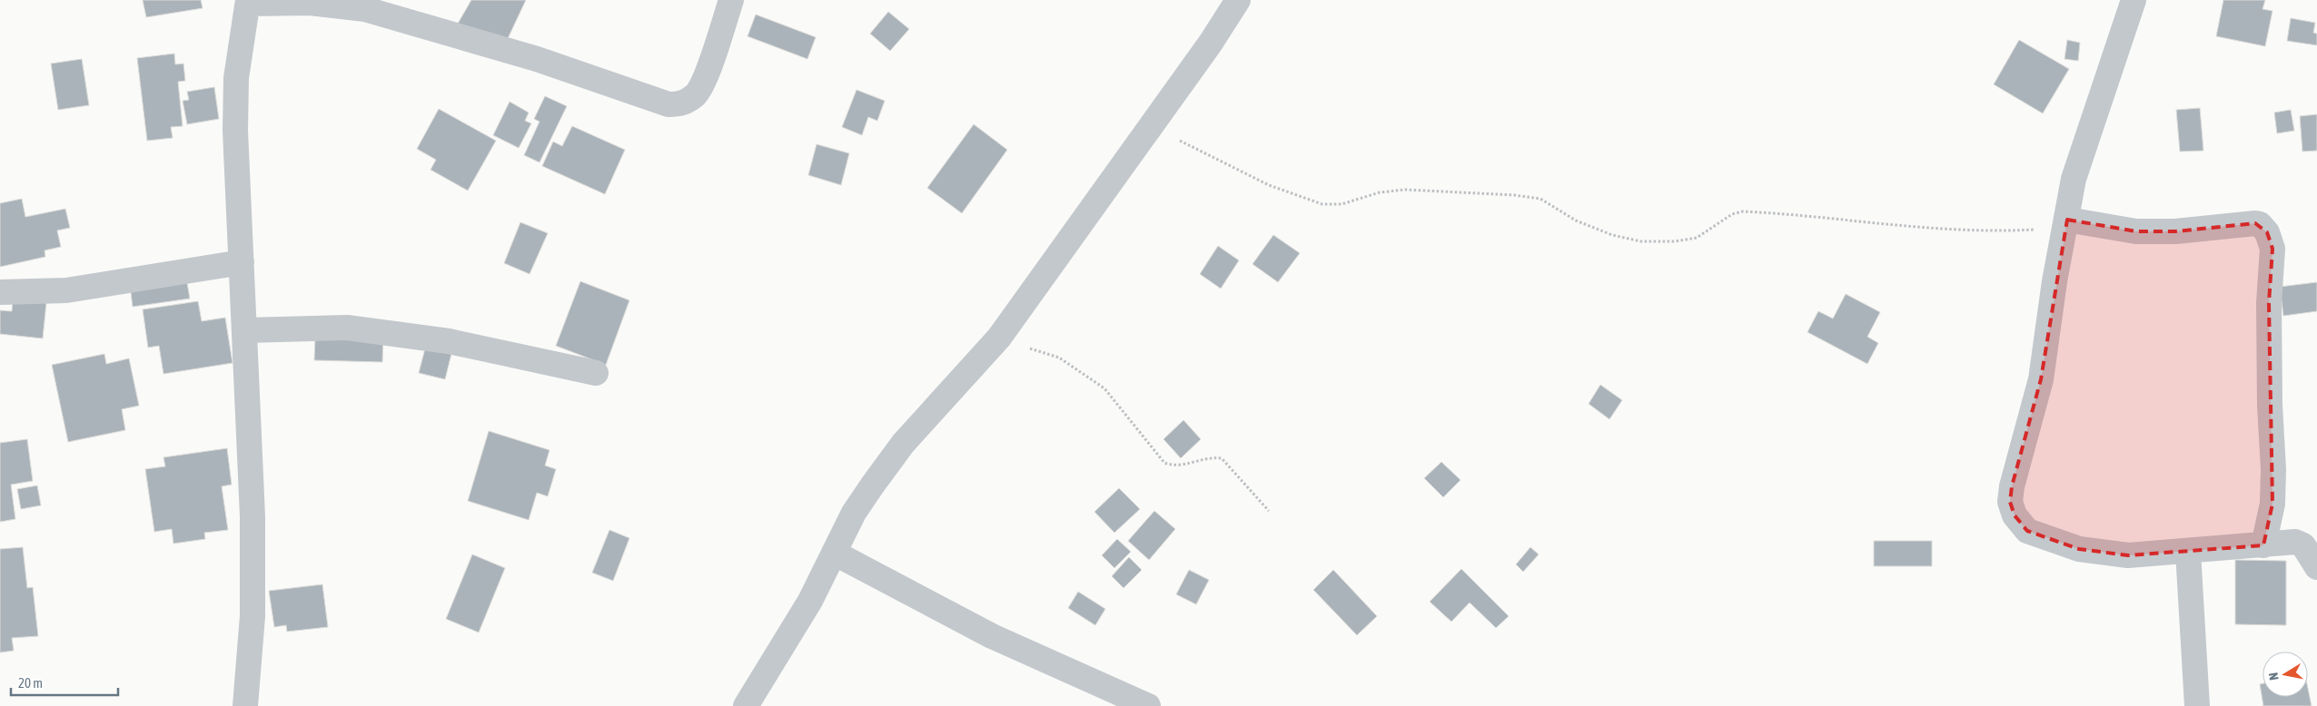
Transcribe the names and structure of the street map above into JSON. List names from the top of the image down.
{
  "scale_bar": "20 m",
  "north": "left"
}
